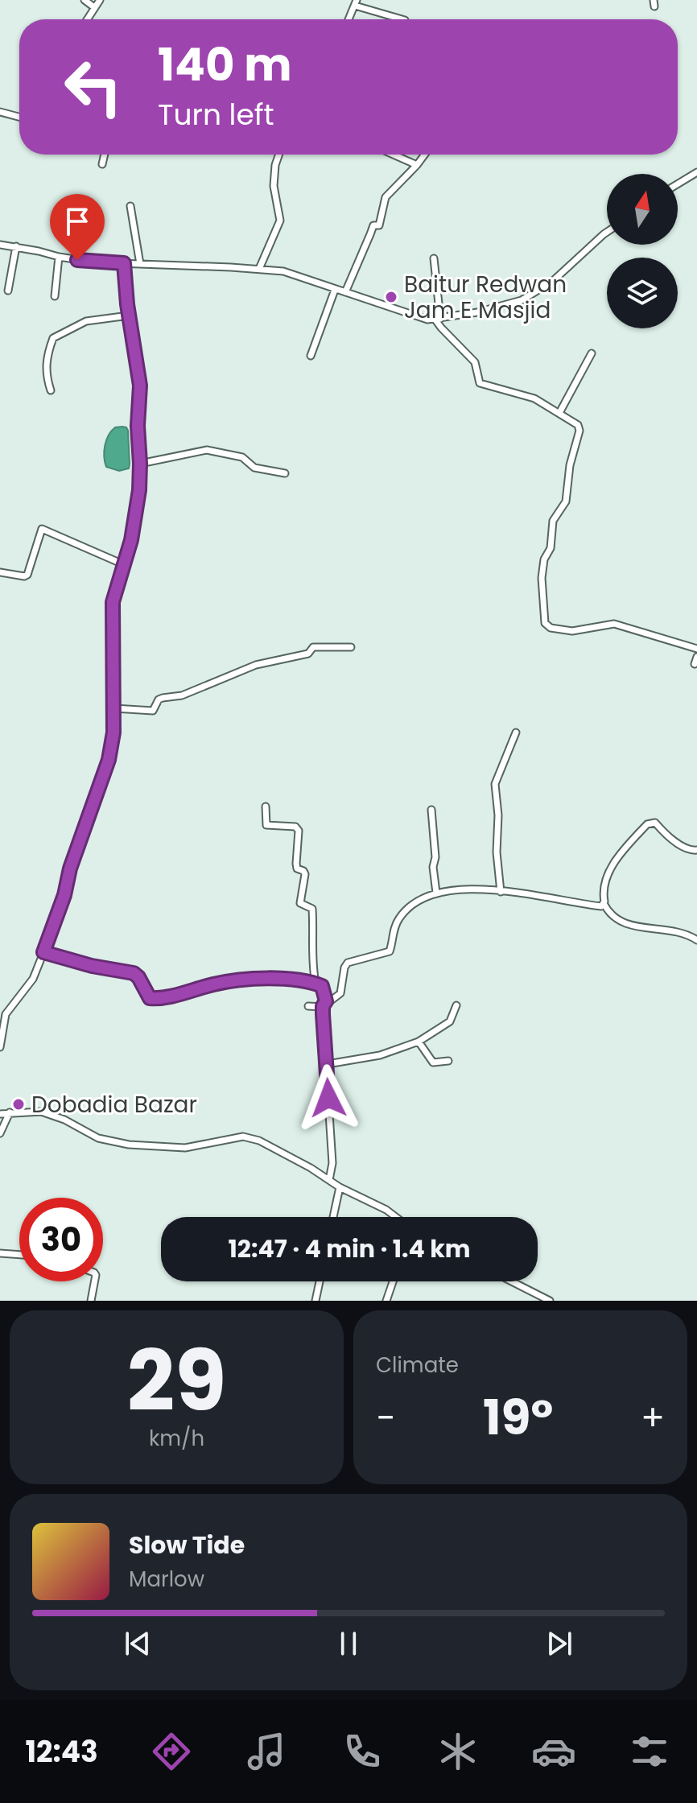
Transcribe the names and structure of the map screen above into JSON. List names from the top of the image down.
{
  "places": ["Baitur Redwan Jam E Masjid", "Dobadia Bazar"],
  "north": "top",
  "page": {
    "turn": ["140 m", "Turn left"],
    "limit": "30",
    "trip": "12:47 · 4 min · 1.4 km",
    "tile": [
      ["29", "km/h"],
      "Climate"
    ],
    "heat": ["−", "19°", "+"],
    "song": ["Slow Tide", "Marlow"],
    "tabs": "12:43"
  }
}
